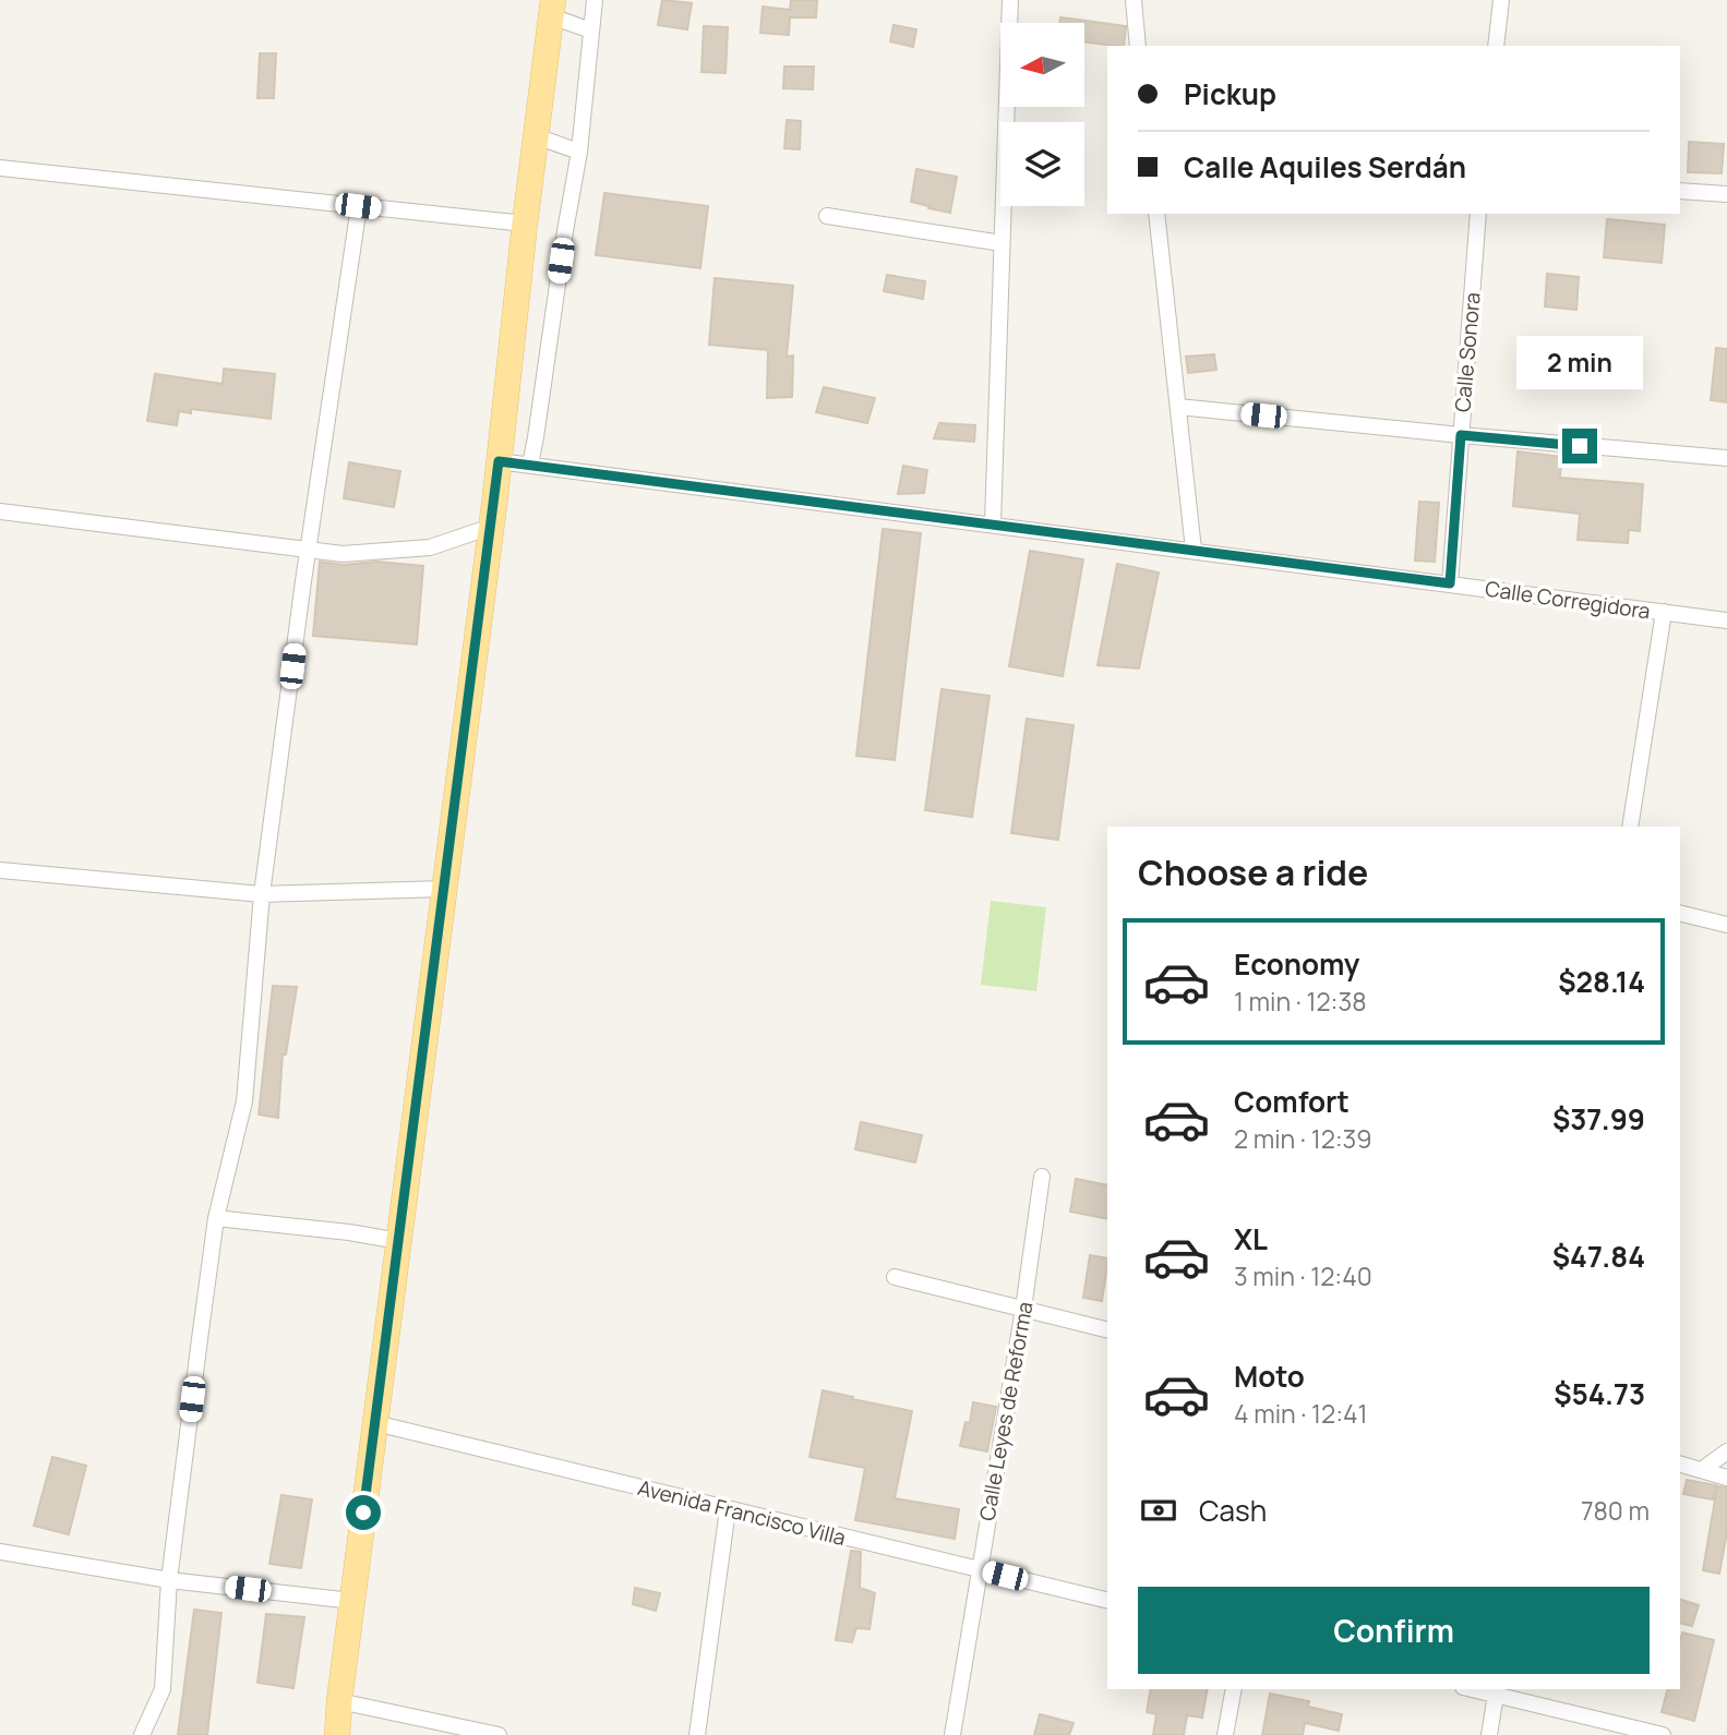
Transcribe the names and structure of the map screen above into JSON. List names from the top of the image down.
{
  "streets": {
    "street": [
      "Calle Sonora",
      "Calle Corregidora",
      "Calle Leyes de Reforma",
      "Avenida Francisco Villa"
    ]
  },
  "crossings": [
    ["Calle Sonora", "Calle Corregidora"],
    ["Calle Leyes de Reforma", "Avenida Francisco Villa"]
  ],
  "north": "left",
  "page": {
    "banner": ["Pickup", "Calle Aquiles Serdán"],
    "bubble": "2 min",
    "heading": "Choose a ride",
    "list": [
      {
        "name": "Economy",
        "note": "1 min · 12:38",
        "value": "$28.14"
      },
      {
        "name": "Comfort",
        "note": "2 min · 12:39",
        "value": "$37.99"
      },
      {
        "name": "XL",
        "note": "3 min · 12:40",
        "value": "$47.84"
      },
      {
        "name": "Moto",
        "note": "4 min · 12:41",
        "value": "$54.73"
      }
    ],
    "pay": ["Cash", "780 m"],
    "buttons": "Confirm"
  }
}
